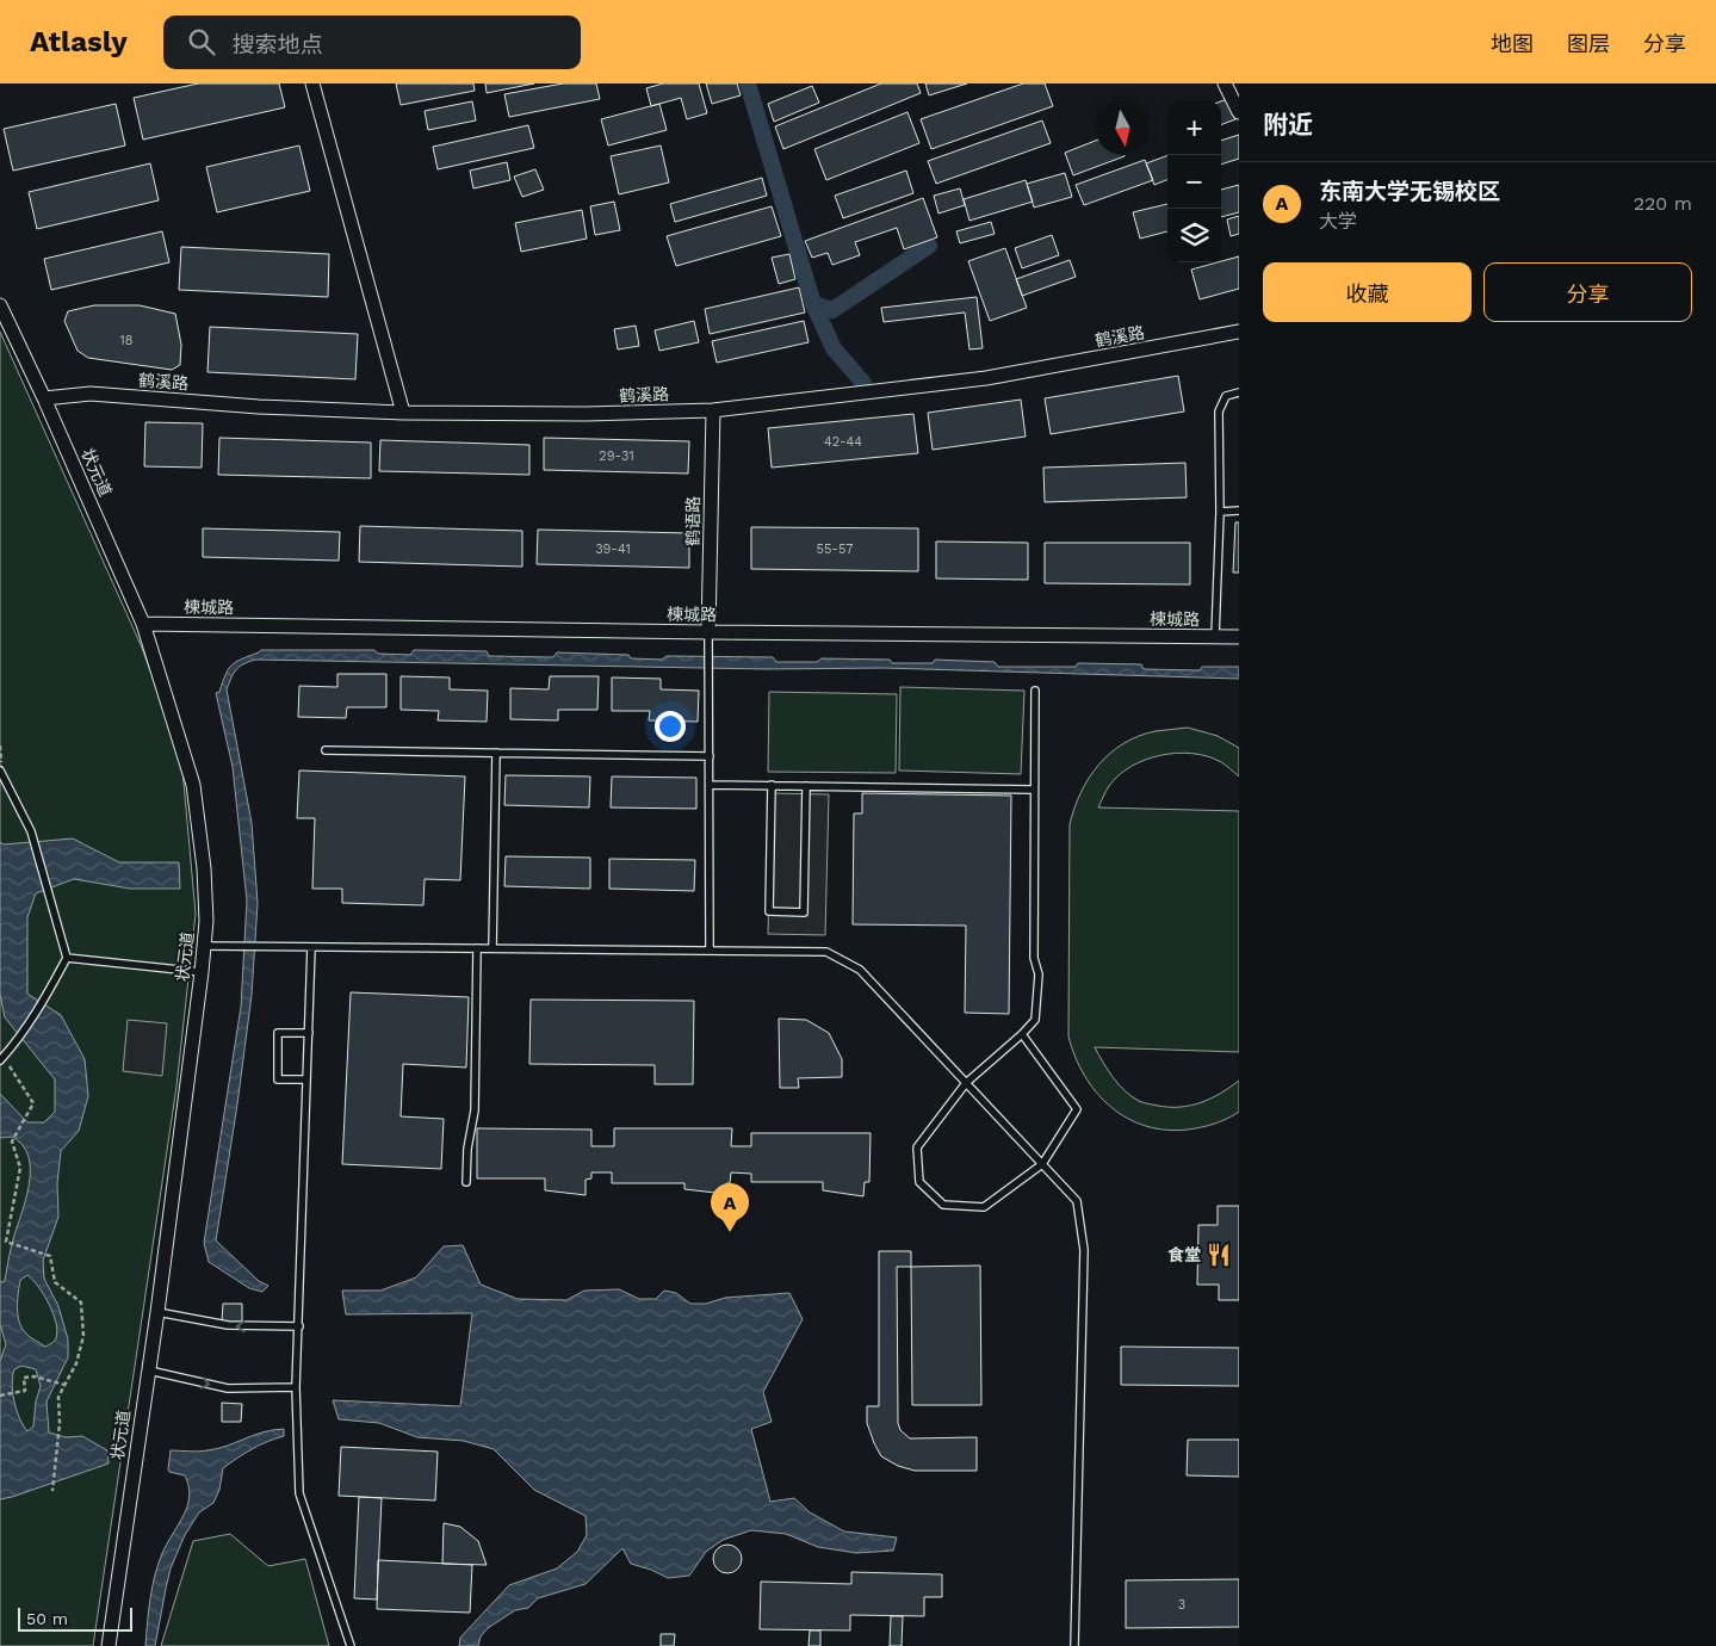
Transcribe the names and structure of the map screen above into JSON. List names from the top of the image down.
{
  "streets": {
    "street": [
      "鹤溪路",
      "状元道",
      "鹤语路",
      "楝城路"
    ]
  },
  "crossings": [
    ["鹤溪路", "状元道"],
    ["鹤溪路", "鹤语路"],
    ["状元道", "楝城路"],
    ["鹤语路", "楝城路"]
  ],
  "places": {
    "restaurant": ["食堂"]
  },
  "house_numbers": [
    "18",
    "42-44",
    "29-31",
    "39-41",
    "55-57",
    "3"
  ],
  "scale_bar": "50 m",
  "north": "bottom",
  "page": {
    "header": "Atlasly",
    "search": "搜索地点",
    "nav": ["地图", "图层", "分享"],
    "heading": "附近",
    "map_buttons": ["+", "−"],
    "list": [
      {
        "mark": "A",
        "name": "东南大学无锡校区",
        "note": "大学",
        "value": "220 m"
      }
    ],
    "buttons": ["收藏", "分享"],
    "pins": "A",
    "scale": "50 m"
  }
}
